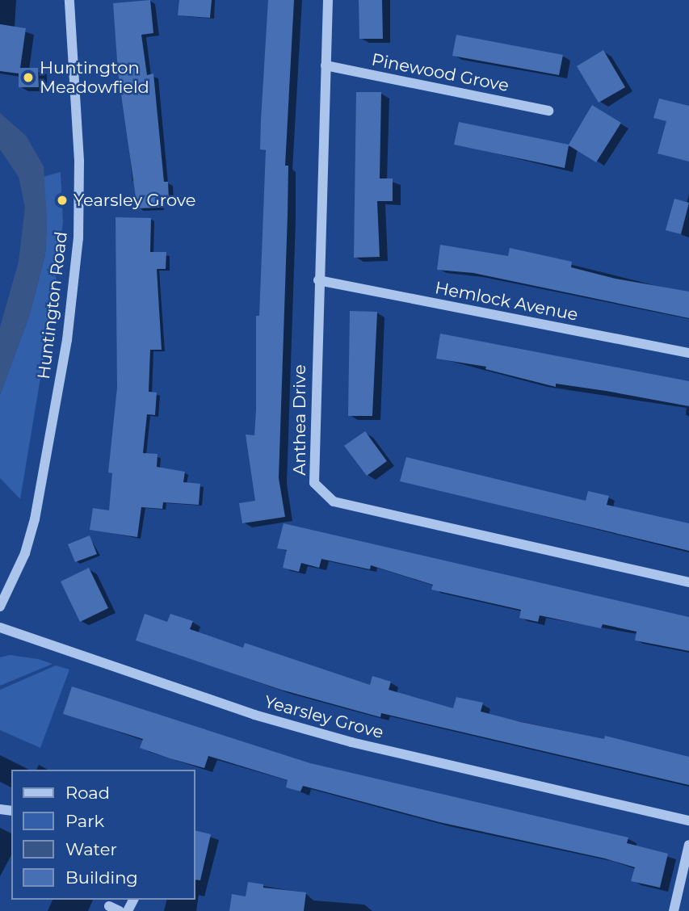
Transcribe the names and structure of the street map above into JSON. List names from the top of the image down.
{
  "streets": {
    "street": [
      "Pinewood Grove",
      "Hemlock Avenue",
      "Huntington Road",
      "Anthea Drive",
      "Yearsley Grove"
    ]
  },
  "crossings": [
    ["Pinewood Grove", "Anthea Drive"],
    ["Hemlock Avenue", "Anthea Drive"]
  ],
  "places": ["Huntington Meadowfield", "Yearsley Grove"],
  "legend": [
    "Road",
    "Park",
    "Water",
    "Building"
  ]
}
